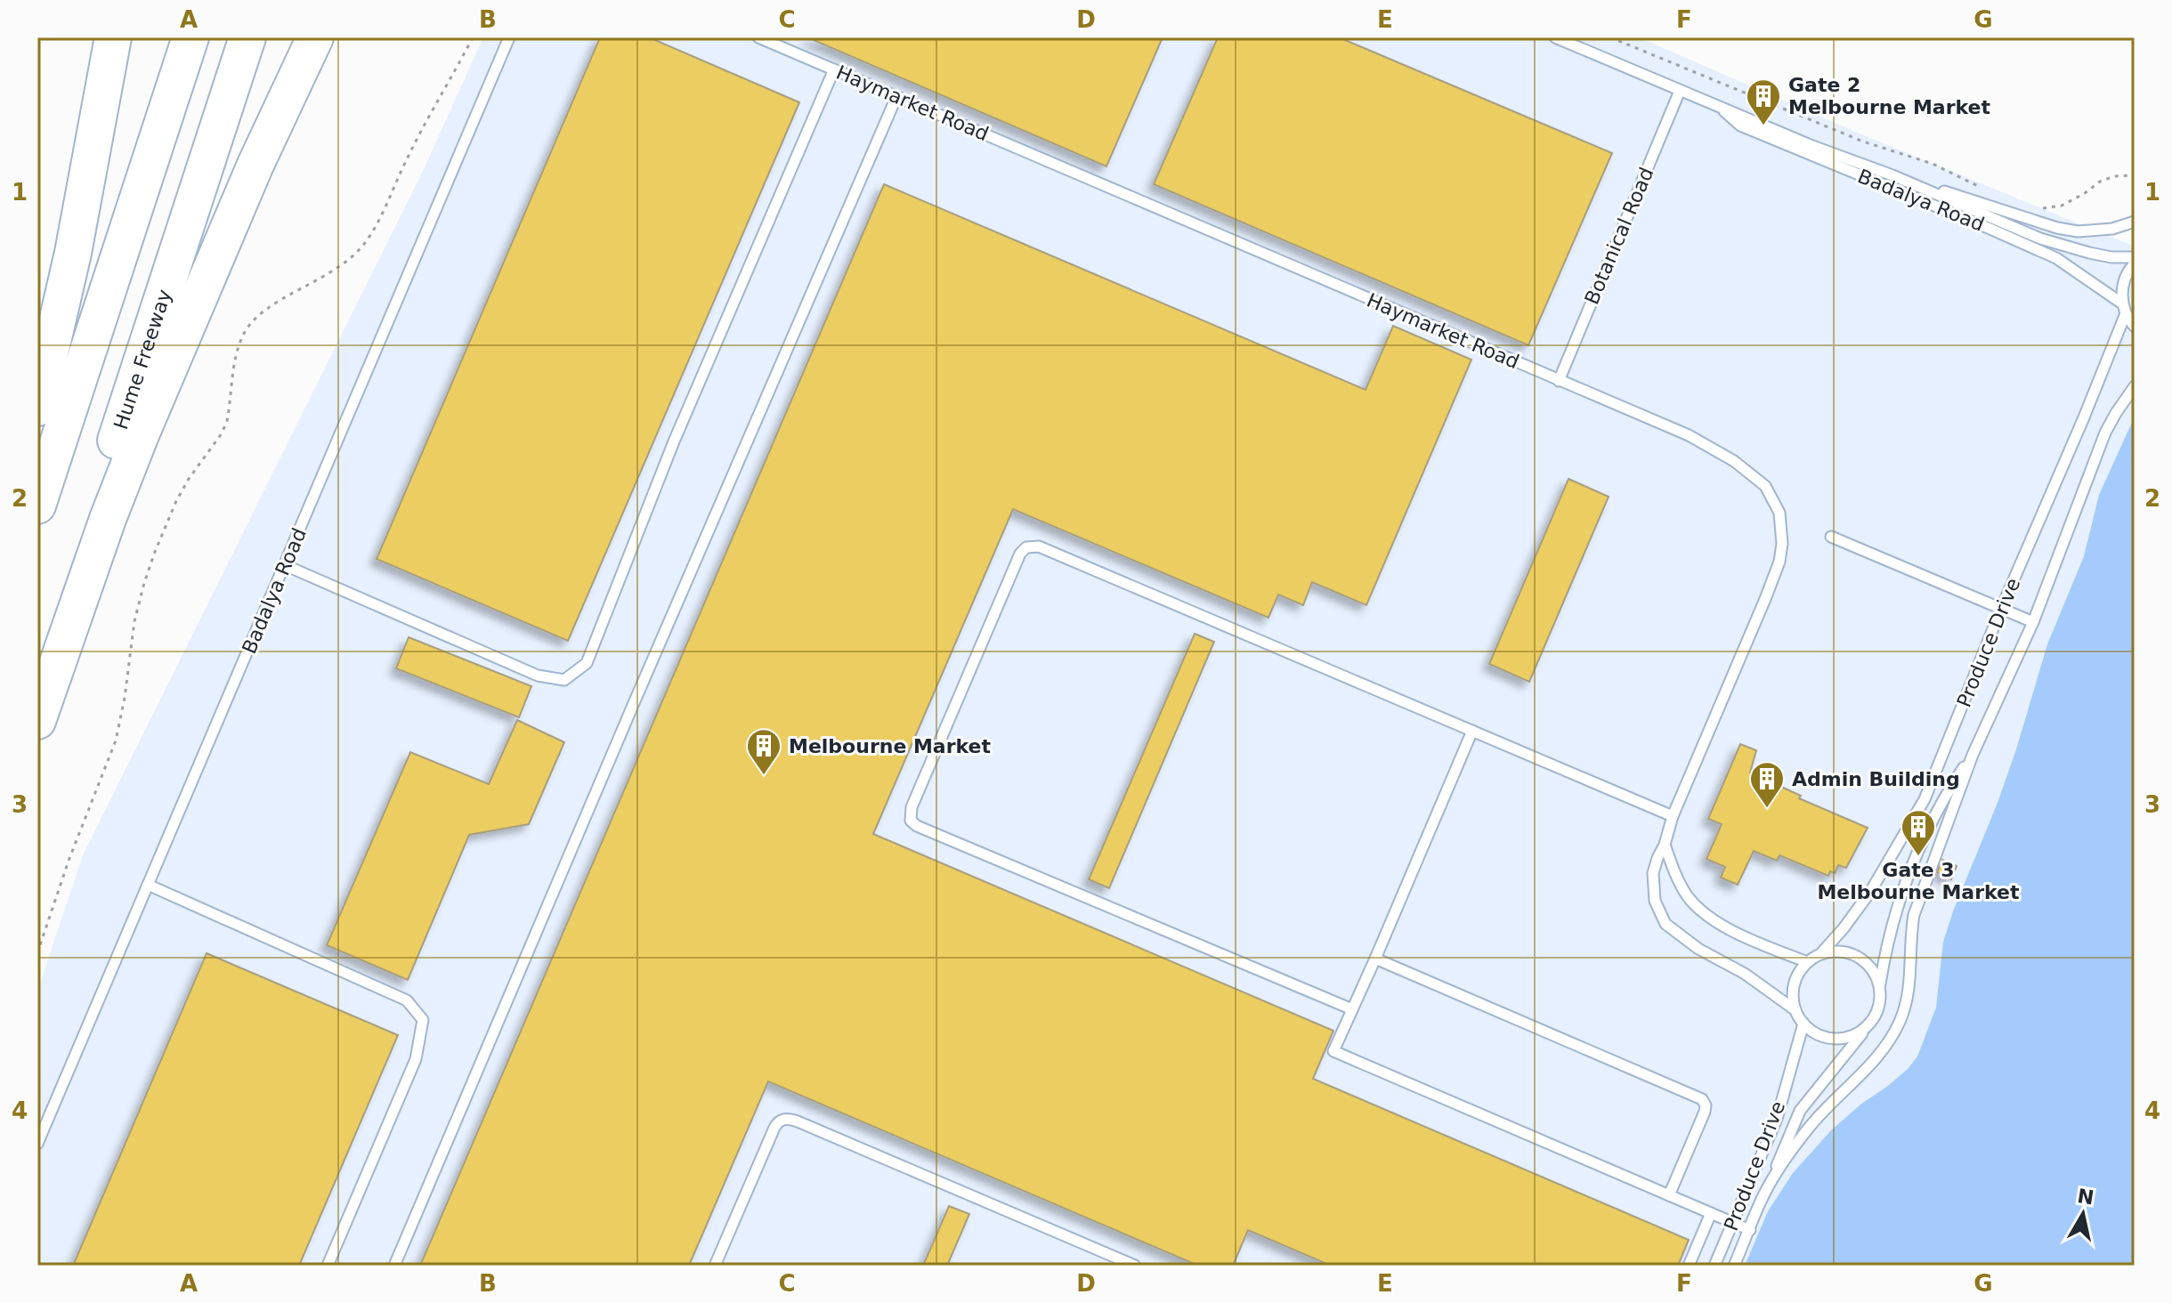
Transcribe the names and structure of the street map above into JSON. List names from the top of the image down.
{
  "streets": {
    "highway": ["Hume Freeway"],
    "lane": [
      "Haymarket Road",
      "Badalya Road",
      "Botanical Road",
      "Produce Drive"
    ]
  },
  "crossings": [
    ["Haymarket Road", "Botanical Road"],
    ["Haymarket Road", "Produce Drive"],
    ["Badalya Road", "Botanical Road"],
    ["Badalya Road", "Produce Drive"]
  ],
  "places": {
    "building": [
      "Gate 2 Melbourne Market",
      "Melbourne Market",
      "Admin Building",
      "Gate 3 Melbourne Market"
    ]
  },
  "north": "top",
  "grid": {
    "columns": [
      "A",
      "B",
      "C",
      "D",
      "E",
      "F",
      "G"
    ],
    "rows": [
      "1",
      "2",
      "3",
      "4"
    ]
  }
}
